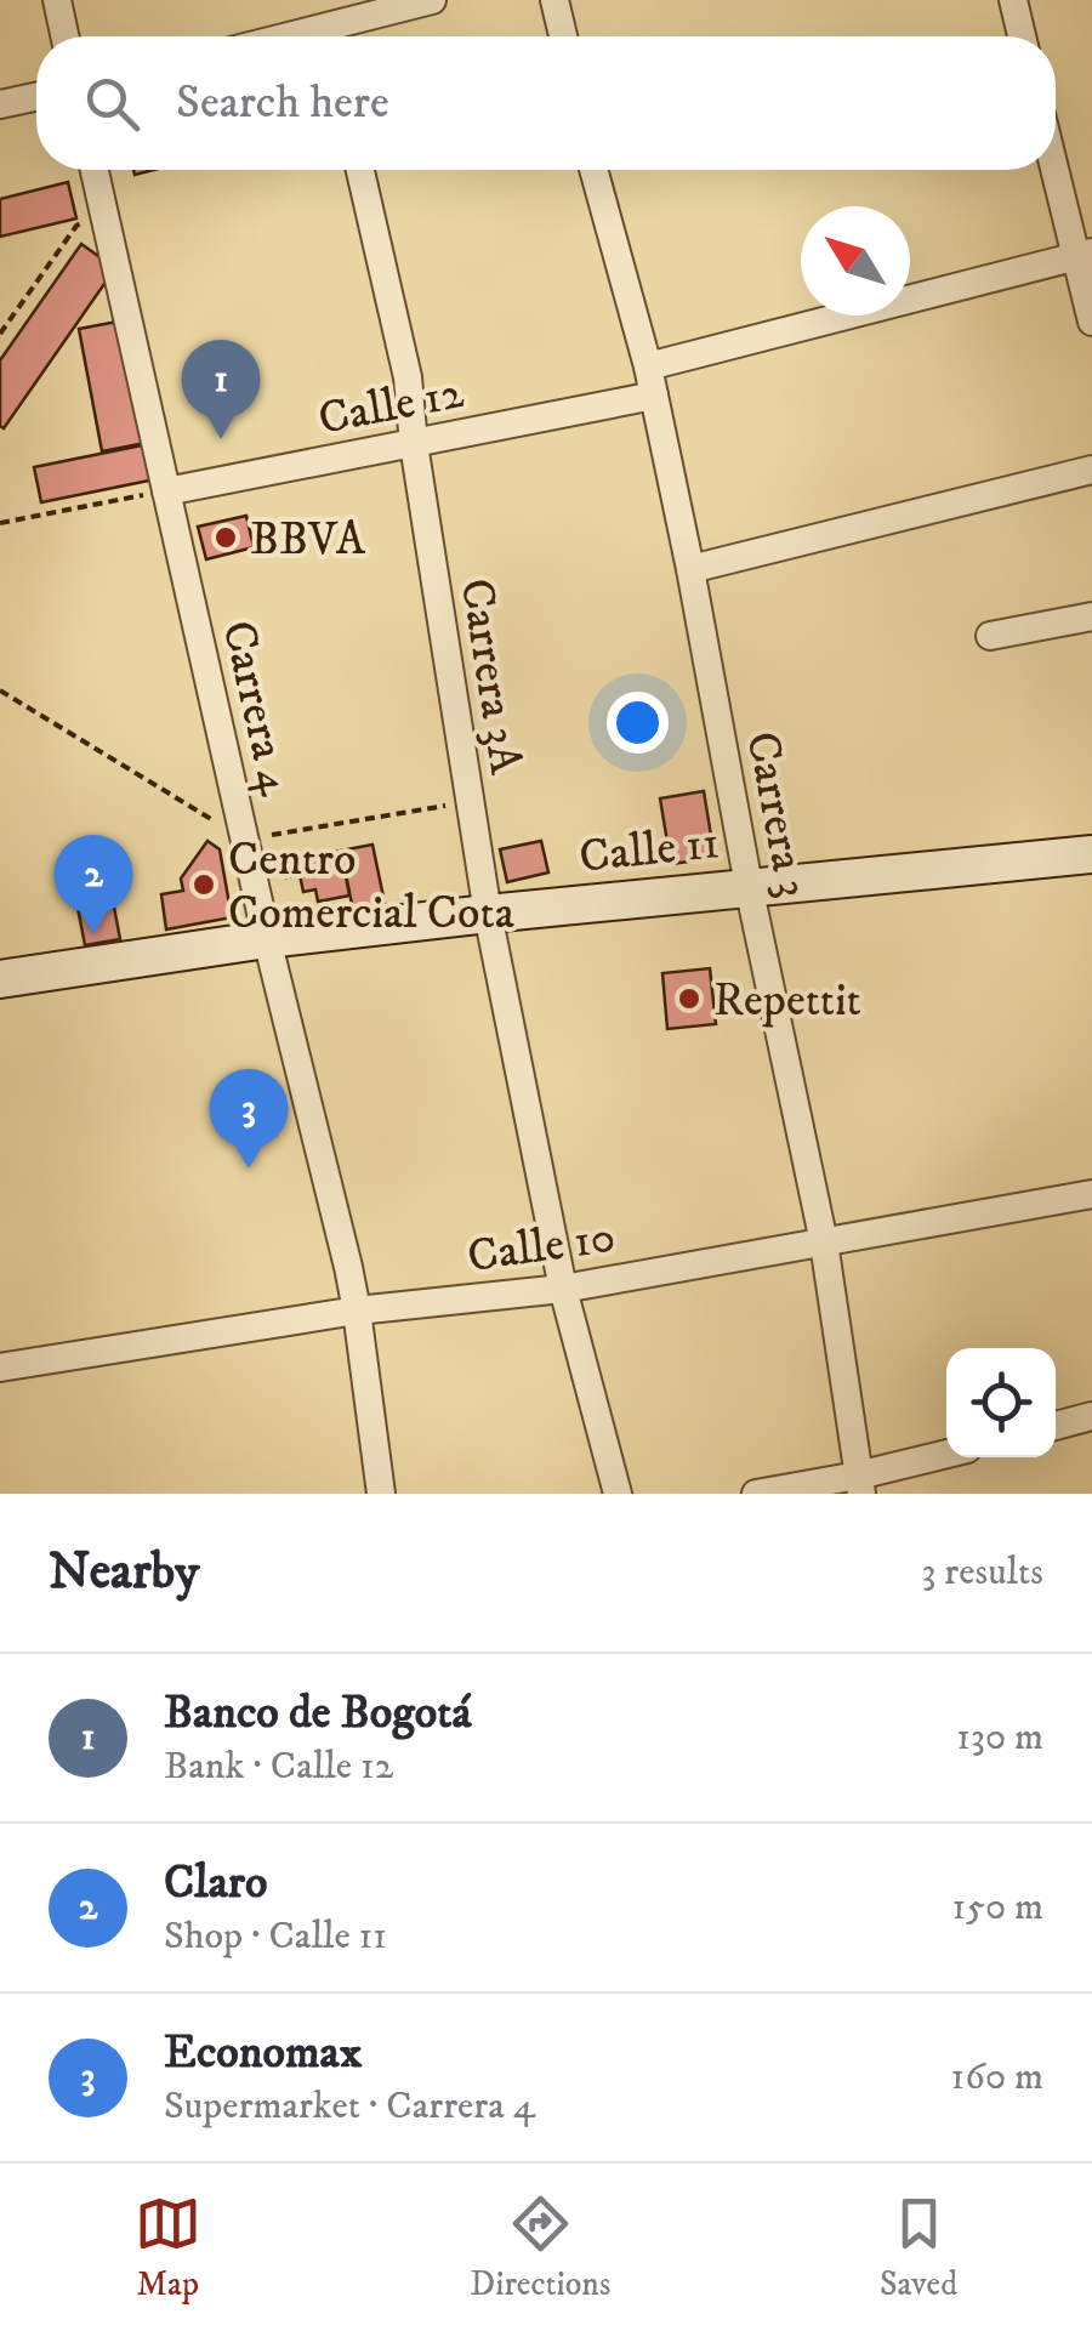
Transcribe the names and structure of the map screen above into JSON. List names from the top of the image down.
{
  "streets": {
    "main road": ["Calle 11"],
    "street": [
      "Calle 12",
      "Carrera 3A",
      "Carrera 4",
      "Carrera 3",
      "Calle 10"
    ]
  },
  "crossings": [
    ["Calle 12", "Carrera 3A"],
    ["Calle 12", "Carrera 4"],
    ["Calle 12", "Carrera 3"],
    ["Carrera 3A", "Calle 11"],
    ["Carrera 3A", "Calle 10"],
    ["Carrera 4", "Calle 11"],
    ["Carrera 4", "Calle 10"],
    ["Carrera 3", "Calle 11"],
    ["Carrera 3", "Calle 10"]
  ],
  "places": ["BBVA", "Centro Comercial Cota", "Repettit"],
  "north": "top left",
  "page": {
    "search": "Search here",
    "pins": ["1", "2", "3"],
    "heading": ["Nearby", "3 results"],
    "list": [
      {
        "mark": "1",
        "name": "Banco de Bogotá",
        "note": "Bank · Calle 12",
        "value": "130 m"
      },
      {
        "mark": "2",
        "name": "Claro",
        "note": "Shop · Calle 11",
        "value": "150 m"
      },
      {
        "mark": "3",
        "name": "Economax",
        "note": "Supermarket · Carrera 4",
        "value": "160 m"
      }
    ],
    "nav": ["Map", "Directions", "Saved"]
  }
}
